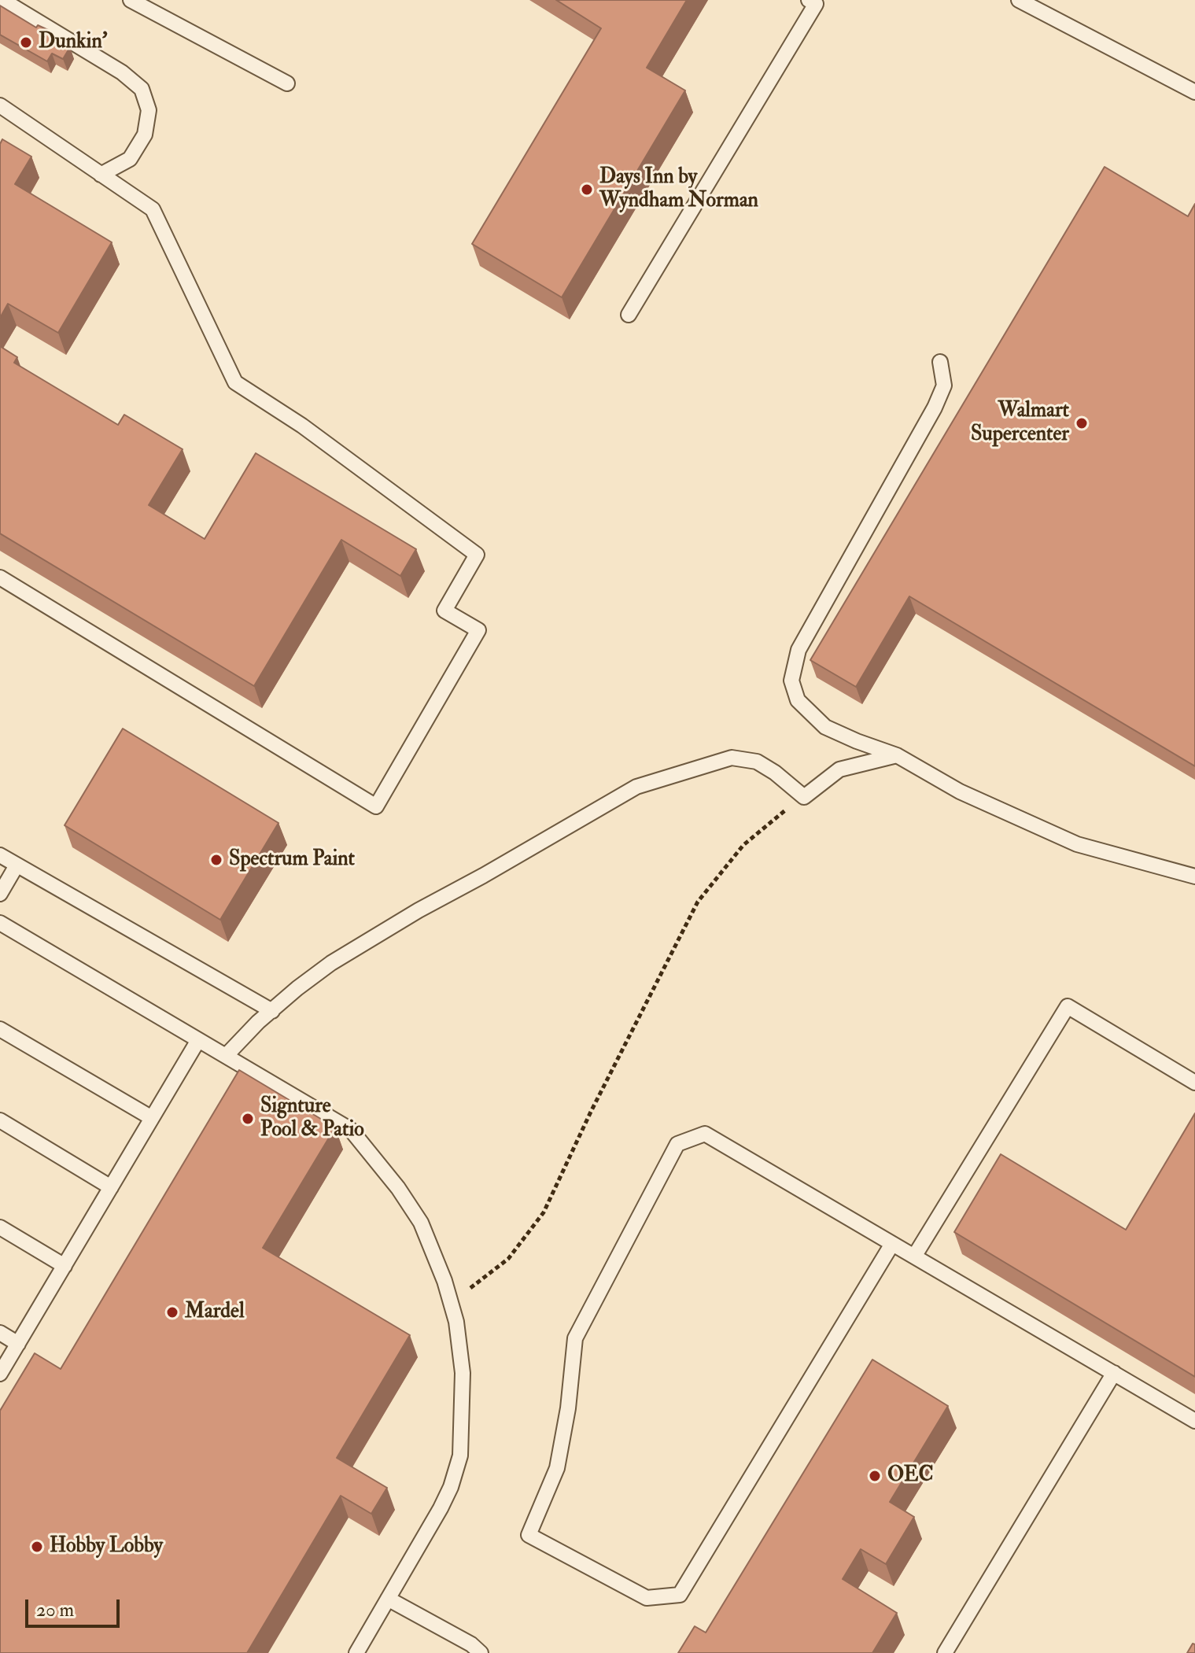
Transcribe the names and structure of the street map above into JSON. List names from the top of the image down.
{
  "places": [
    "Dunkin'",
    "Days Inn by Wyndham Norman",
    "Walmart Supercenter",
    "Spectrum Paint",
    "Signture Pool & Patio",
    "Mardel",
    "OEC",
    "Hobby Lobby"
  ],
  "scale_bar": "20 m"
}
